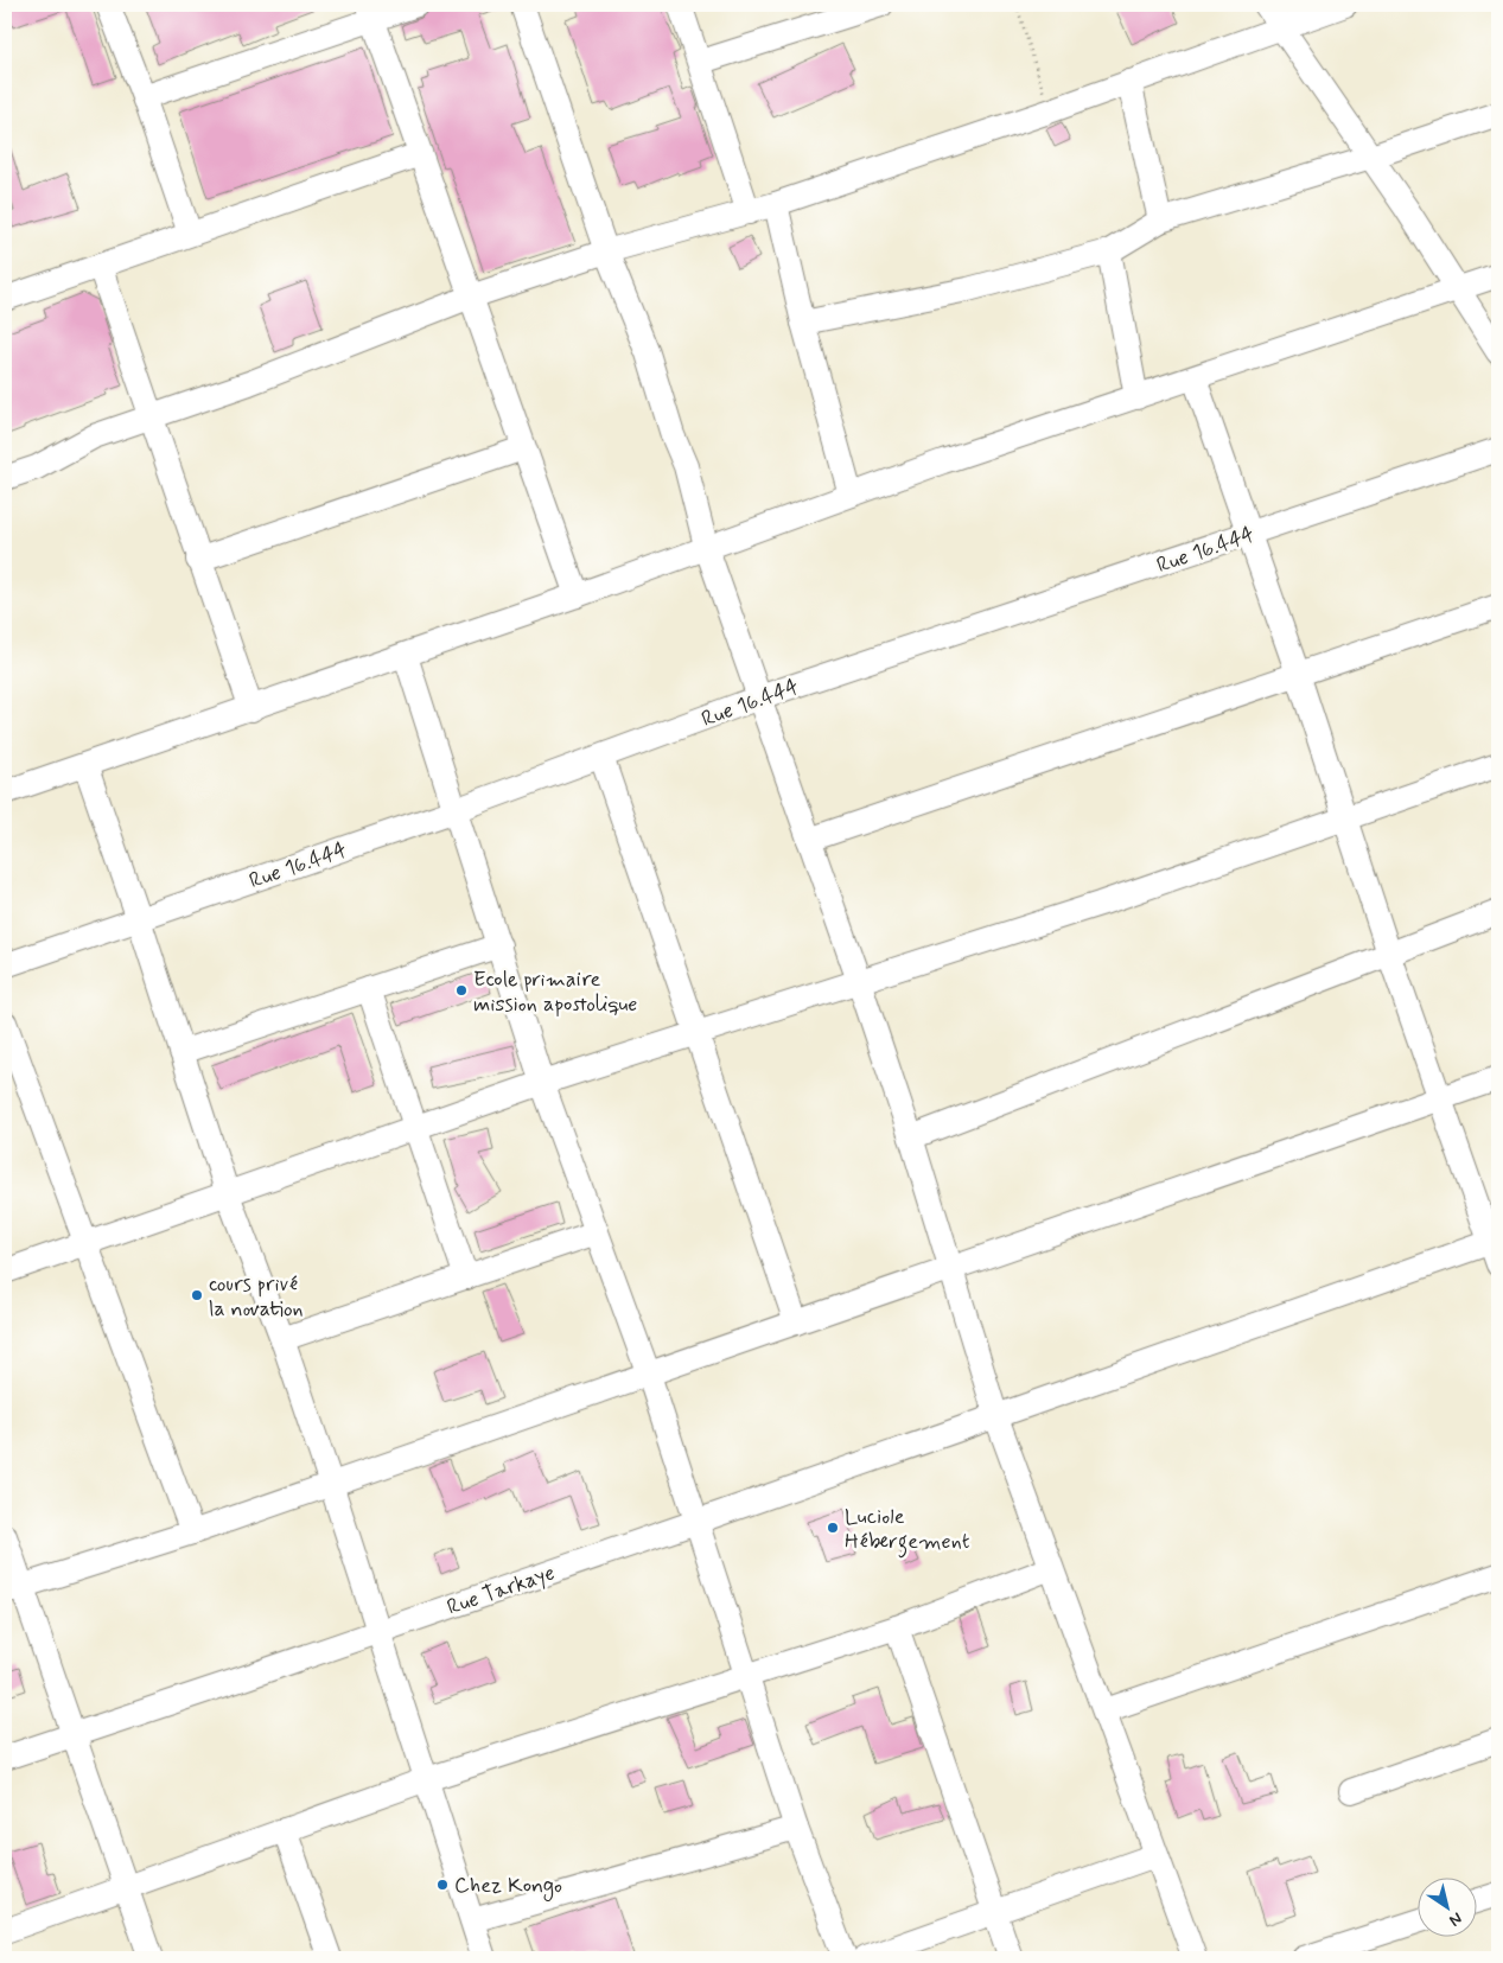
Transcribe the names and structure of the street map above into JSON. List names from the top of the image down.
{
  "streets": {
    "street": ["Rue 16.444", "Rue Tarkaye"]
  },
  "places": [
    "Ecole primaire mission apostolique",
    "cours privé la novation",
    "Luciole Hébergement",
    "Chez Kongo"
  ],
  "north": "bottom right"
}
